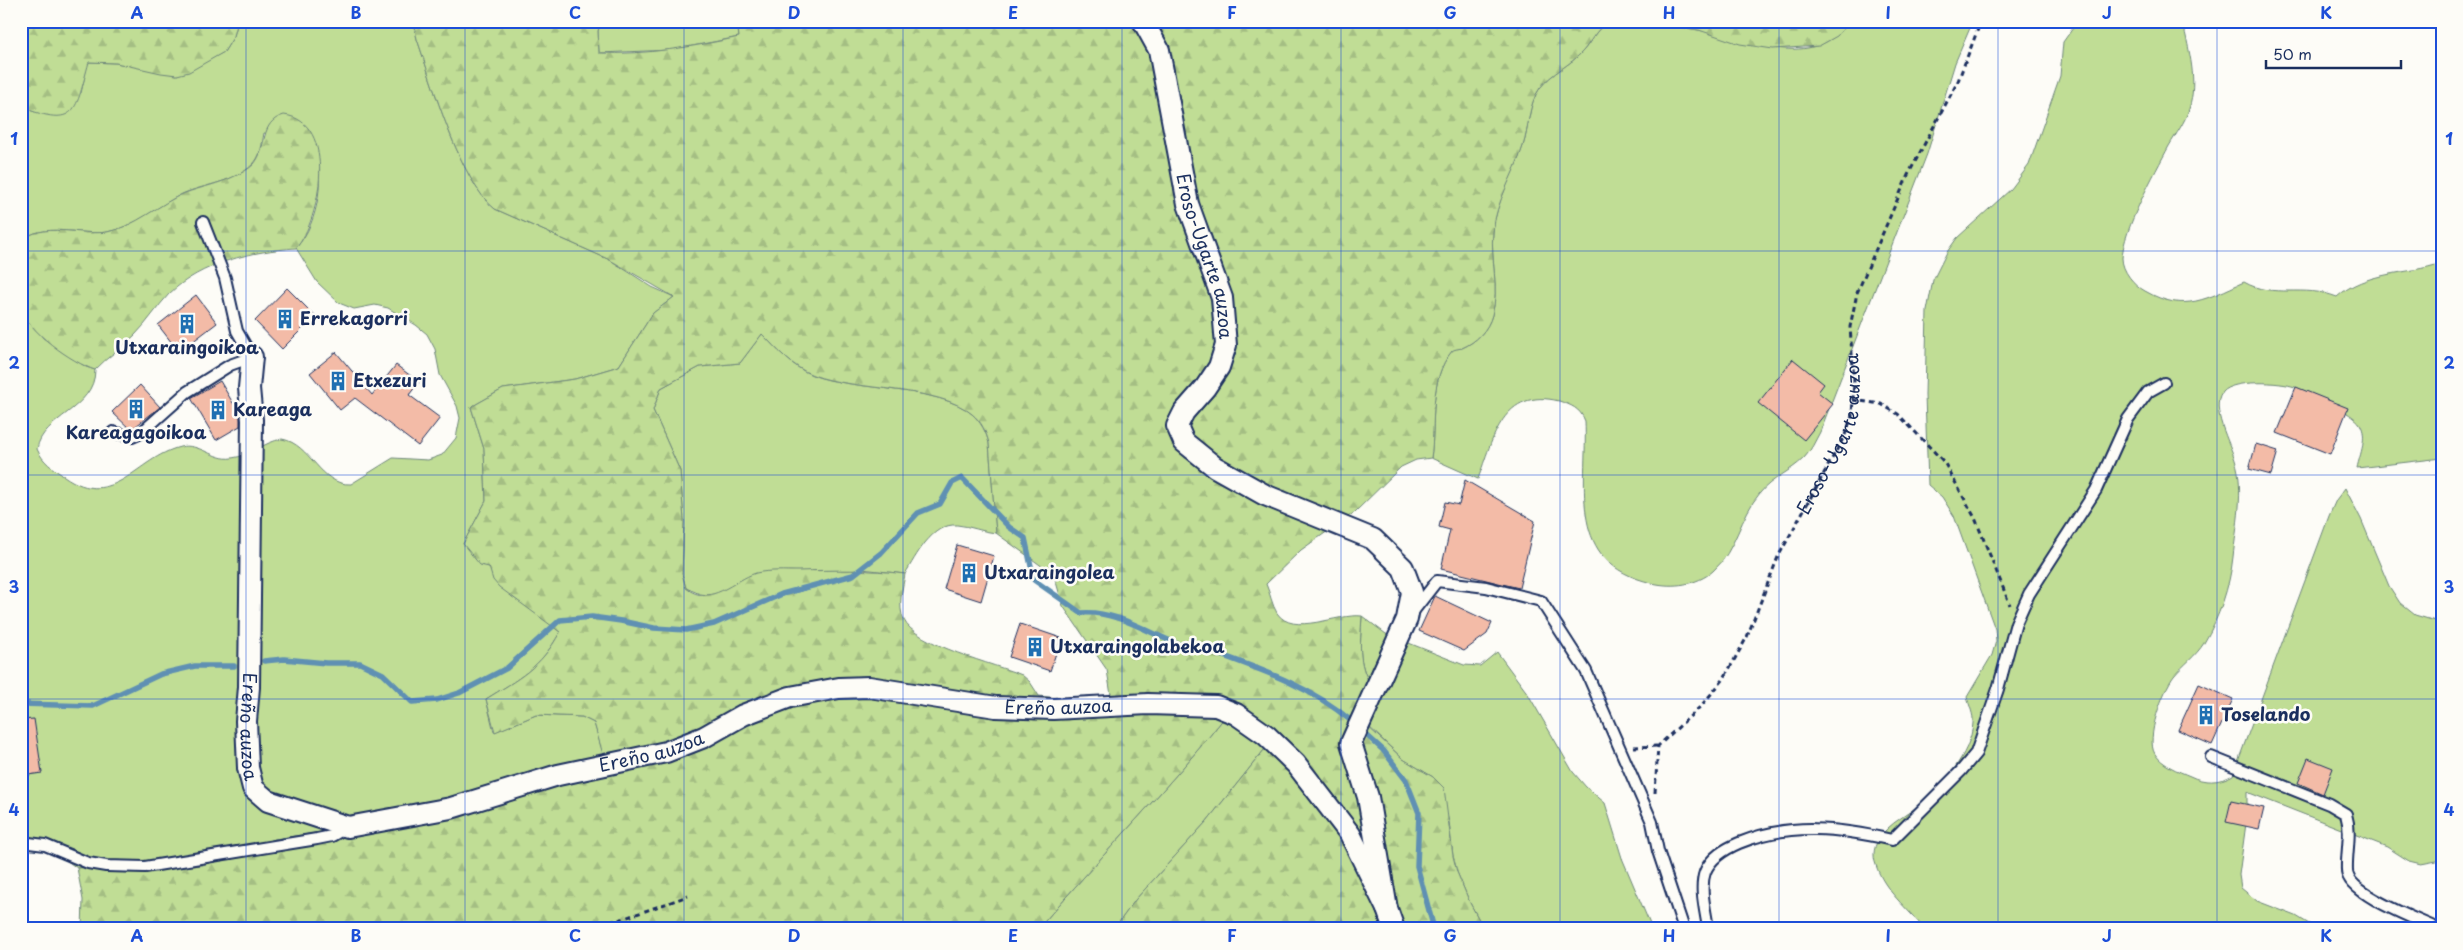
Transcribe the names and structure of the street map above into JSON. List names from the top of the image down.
{
  "streets": {
    "street": ["Eroso-Ugarte auzoa", "Ereño auzoa"]
  },
  "crossings": [
    ["Eroso-Ugarte auzoa", "Ereño auzoa"]
  ],
  "places": {
    "building": [
      "Errekagorri",
      "Utxaraingoikoa",
      "Etxezuri",
      "Kareagagoikoa",
      "Kareaga",
      "Utxaraingolea",
      "Utxaraingolabekoa",
      "Toselando"
    ]
  },
  "scale_bar": "50 m",
  "grid": {
    "columns": [
      "A",
      "B",
      "C",
      "D",
      "E",
      "F",
      "G",
      "H",
      "I",
      "J",
      "K"
    ],
    "rows": [
      "1",
      "2",
      "3",
      "4"
    ]
  }
}
